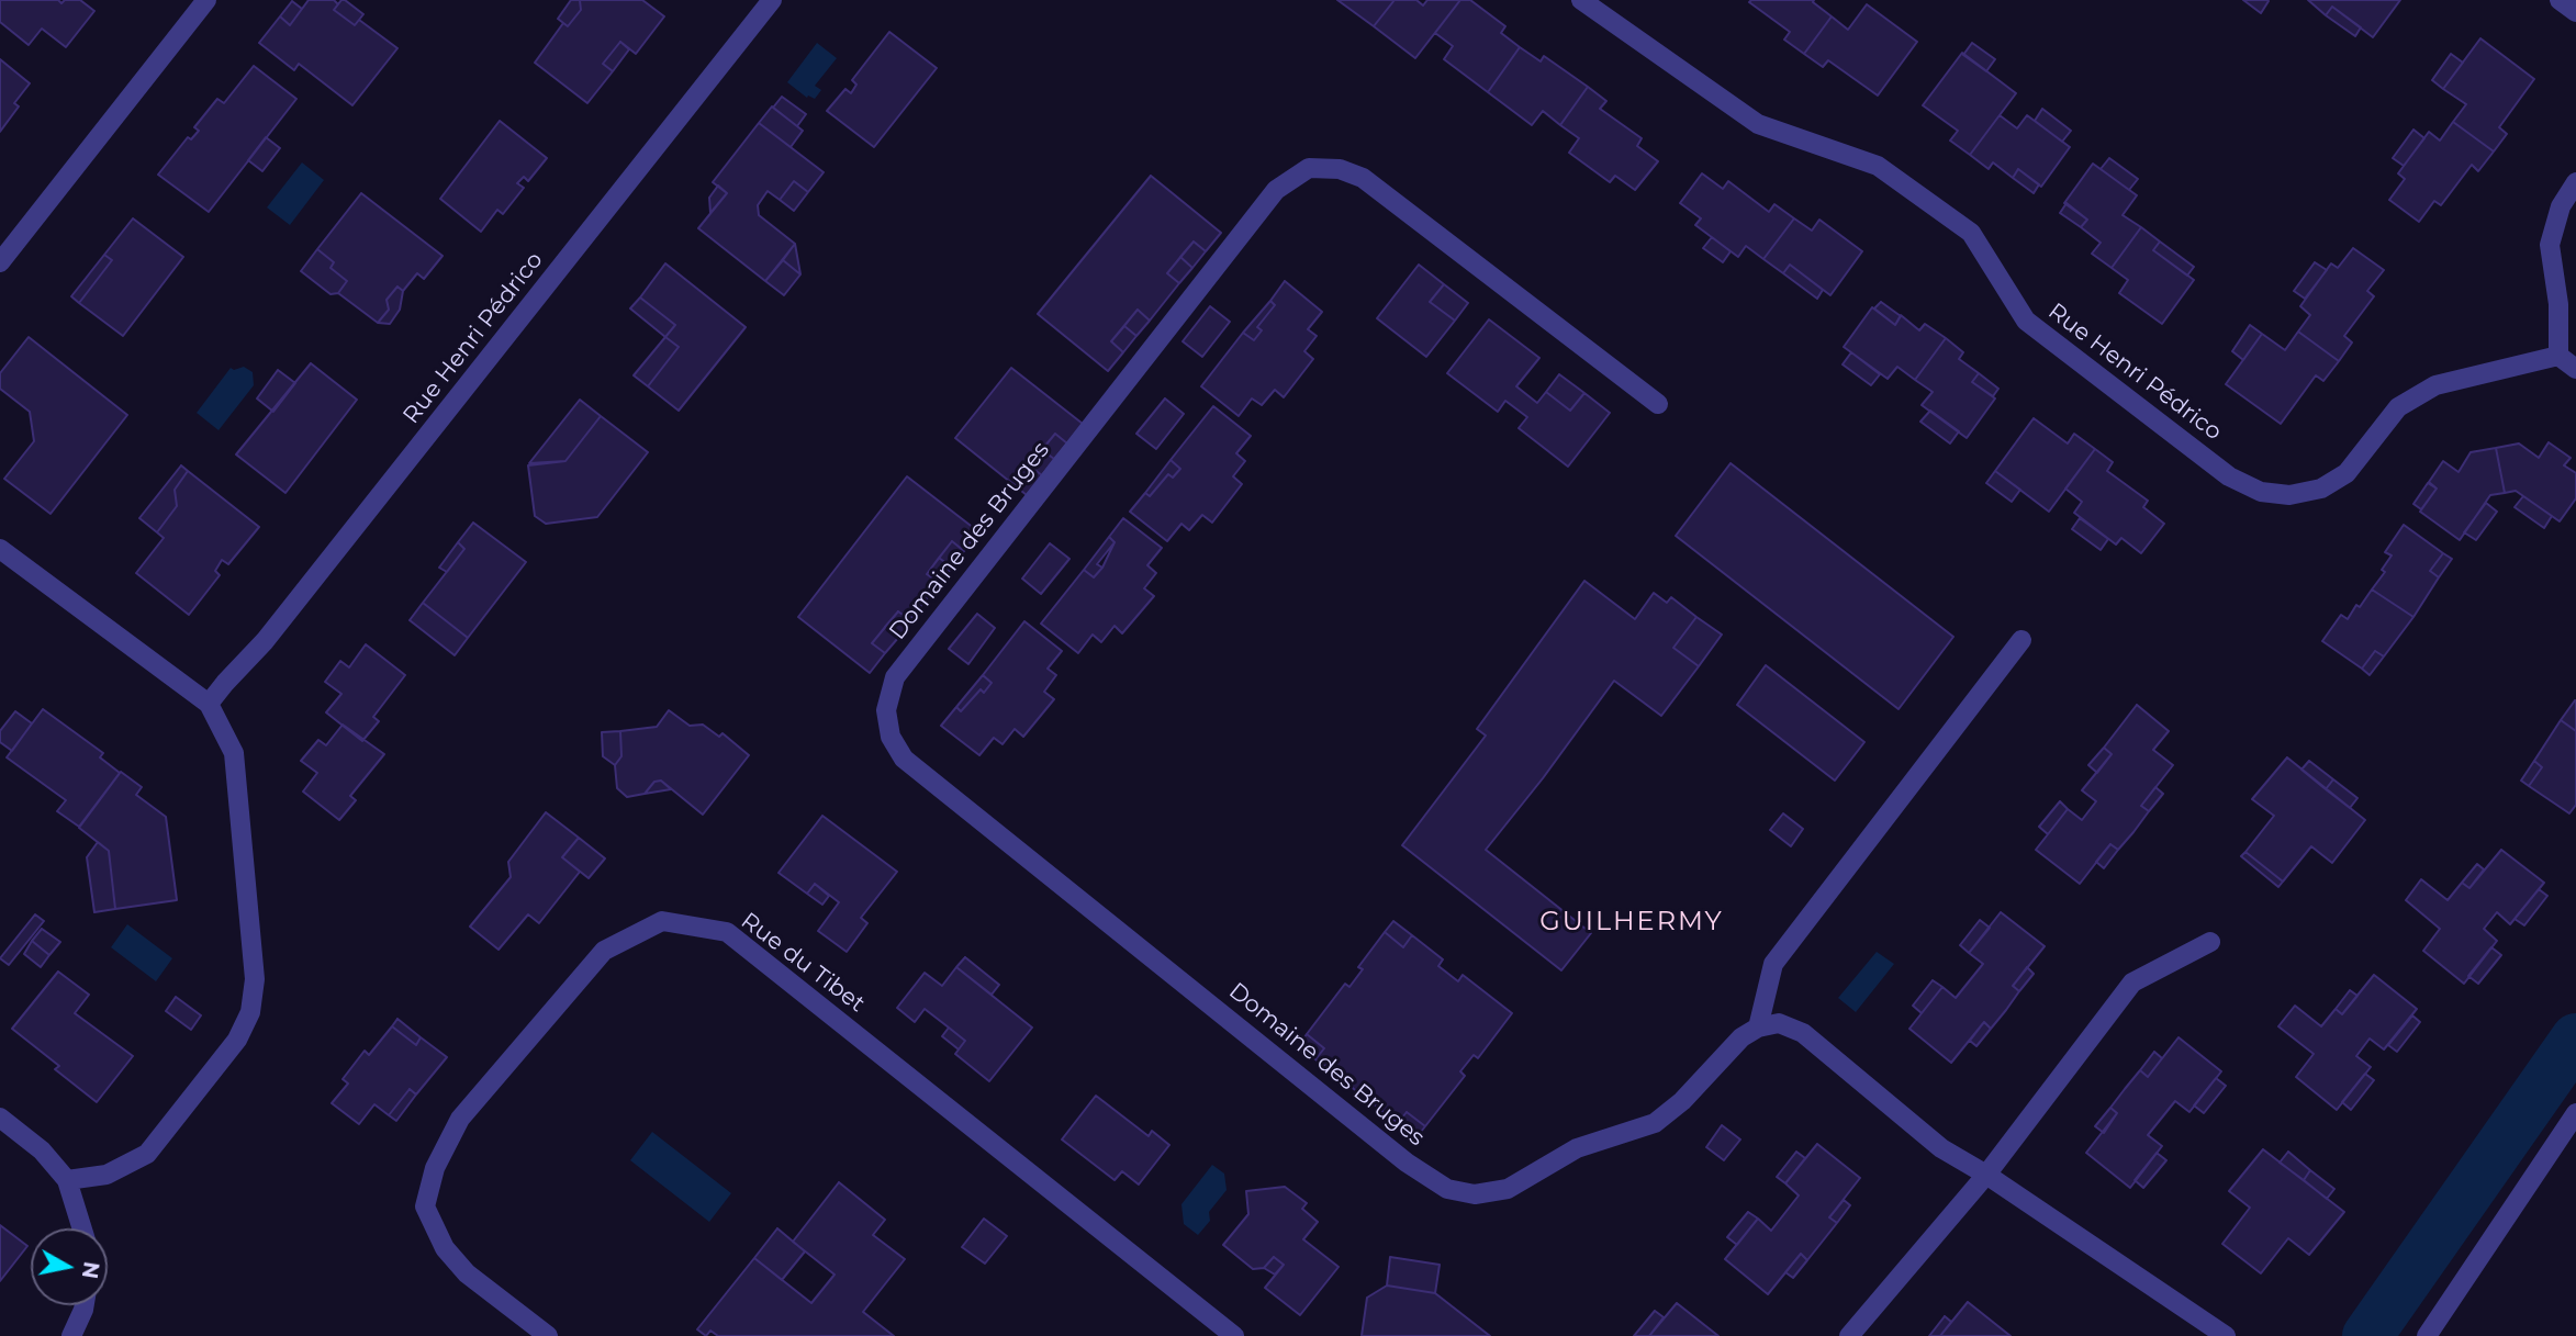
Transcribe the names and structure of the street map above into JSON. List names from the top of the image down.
{
  "streets": {
    "street": ["Rue Henri Pédrico", "Domaine des Bruges", "Rue du Tibet"]
  },
  "districts": ["GUILHERMY"],
  "north": "right"
}
